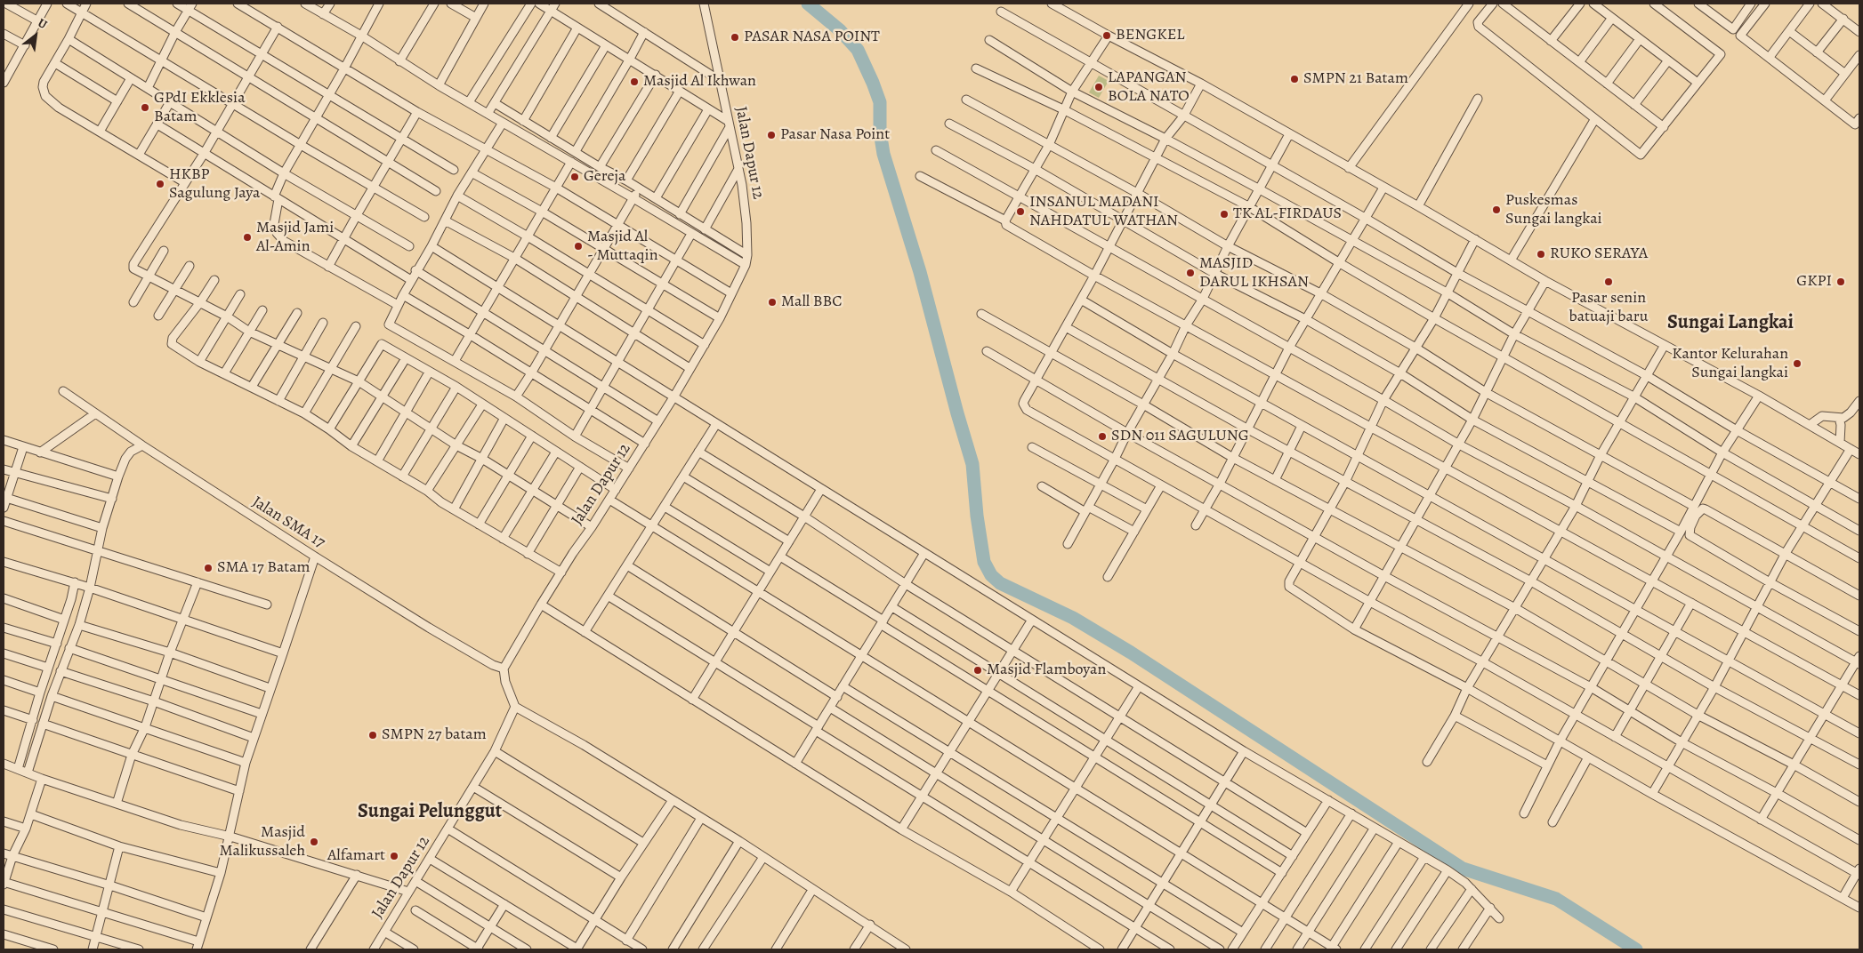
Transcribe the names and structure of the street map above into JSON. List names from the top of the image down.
{
  "streets": {
    "street": ["Jalan Dapur 12", "Jalan SMA 17"]
  },
  "crossings": [
    ["Jalan Dapur 12", "Jalan SMA 17"]
  ],
  "districts": ["Sungai Langkai", "Sungai Pelunggut"],
  "places": [
    "BENGKEL",
    "PASAR NASA POINT",
    "SMPN 21 Batam",
    "Masjid Al Ikhwan",
    "LAPANGAN BOLA NATO",
    "GPdI Ekklesia Batam",
    "Pasar Nasa Point",
    "Gereja",
    "HKBP Sagulung Jaya",
    "Puskesmas Sungai langkai",
    "INSANUL MADANI NAHDATUL WATHAN",
    "TK AL-FIRDAUS",
    "Masjid Jami Al-Amin",
    "Masjid Al - Muttaqin",
    "RUKO SERAYA",
    "MASJID DARUL IKHSAN",
    "Pasar senin batuaji baru",
    "GKPI",
    "Mall BBC",
    "Kantor Kelurahan Sungai langkai",
    "SDN 011 SAGULUNG",
    "SMA 17 Batam",
    "Masjid Flamboyan",
    "SMPN 27 batam",
    "Masjid Malikussaleh",
    "Alfamart"
  ],
  "north": "top right"
}
